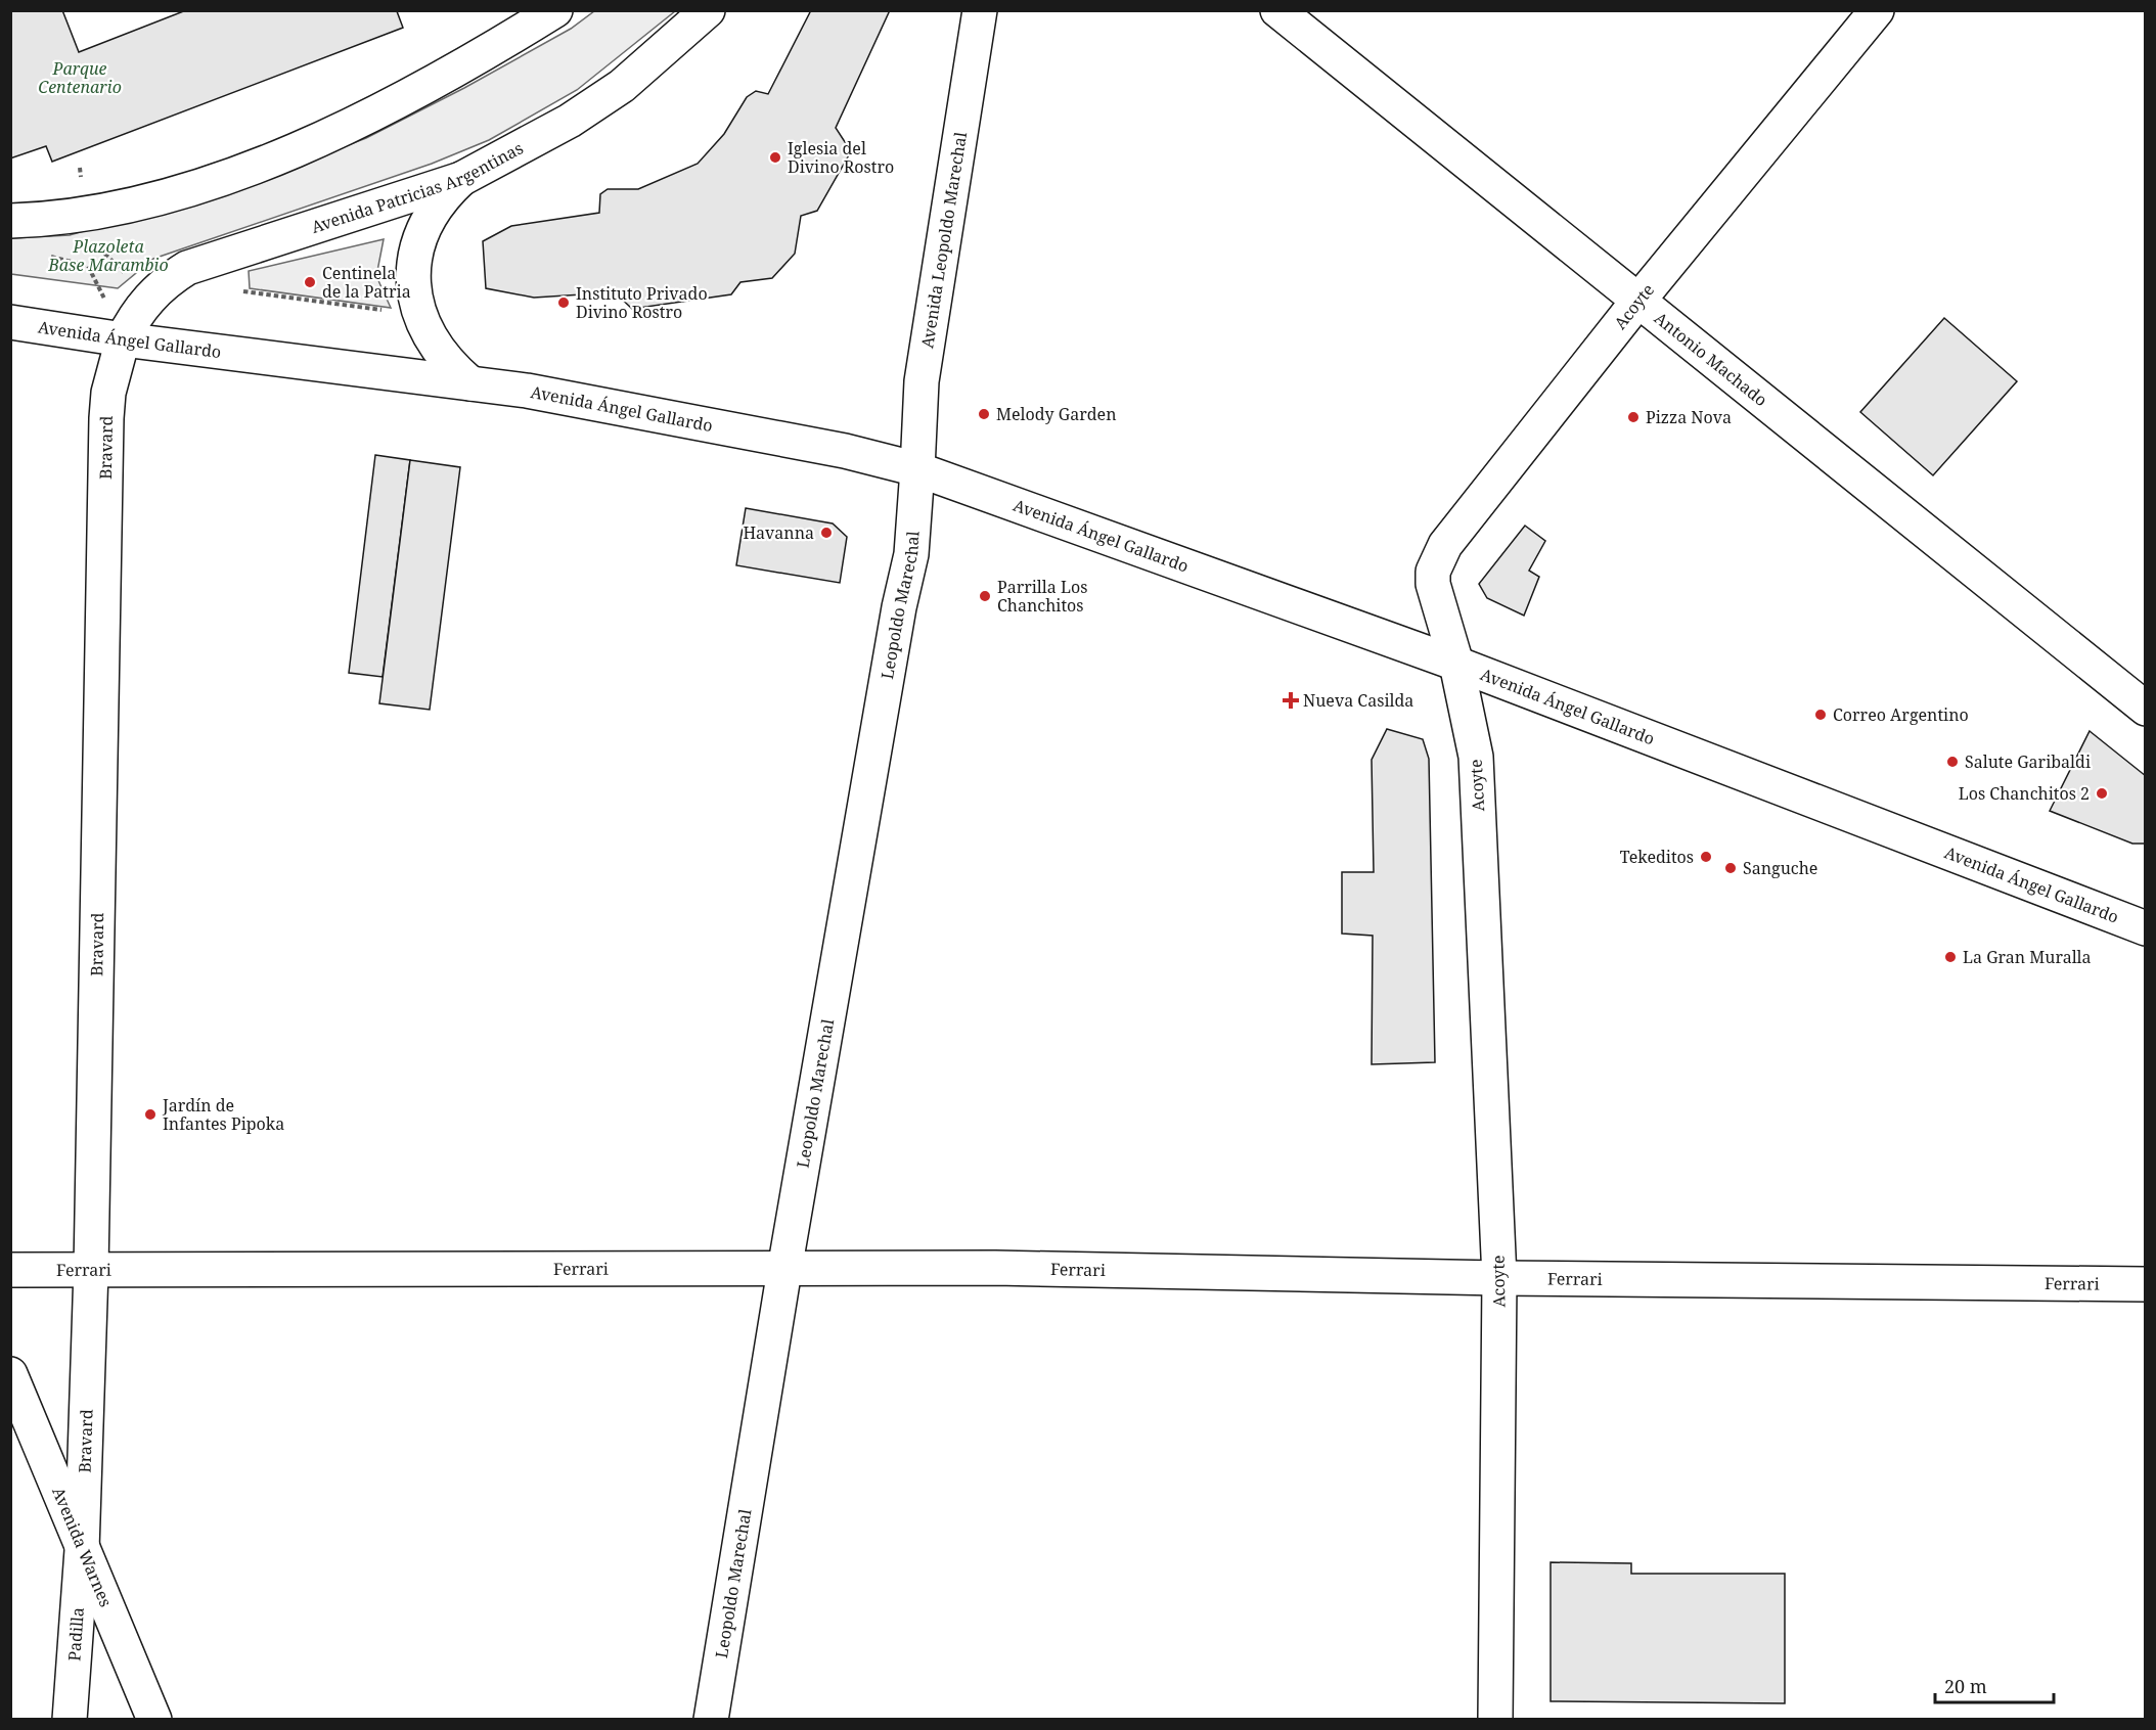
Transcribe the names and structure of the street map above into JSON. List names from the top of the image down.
{
  "streets": {
    "street": [
      "Avenida Patricias Argentinas",
      "Avenida Leopoldo Marechal",
      "Acoyte",
      "Avenida Ángel Gallardo",
      "Antonio Machado",
      "Bravard",
      "Leopoldo Marechal",
      "Ferrari",
      "Avenida Warnes",
      "Padilla"
    ]
  },
  "crossings": [
    ["Avenida Patricias Argentinas", "Avenida Ángel Gallardo"],
    ["Avenida Patricias Argentinas", "Bravard"],
    ["Avenida Leopoldo Marechal", "Avenida Ángel Gallardo"],
    ["Avenida Leopoldo Marechal", "Leopoldo Marechal"],
    ["Acoyte", "Avenida Ángel Gallardo"],
    ["Acoyte", "Antonio Machado"],
    ["Acoyte", "Ferrari"],
    ["Avenida Ángel Gallardo", "Bravard"],
    ["Avenida Ángel Gallardo", "Leopoldo Marechal"],
    ["Bravard", "Ferrari"],
    ["Bravard", "Avenida Warnes"],
    ["Bravard", "Padilla"],
    ["Leopoldo Marechal", "Ferrari"],
    ["Avenida Warnes", "Padilla"]
  ],
  "parks": ["Parque Centenario", "Plazoleta Base Marambio"],
  "places": {
    "other": [
      "Iglesia del Divino Rostro",
      "Centinela de la Patria",
      "Instituto Privado Divino Rostro",
      "Melody Garden",
      "Pizza Nova",
      "Havanna",
      "Parrilla Los Chanchitos",
      "Correo Argentino",
      "Salute Garibaldi",
      "Los Chanchitos 2",
      "Tekeditos",
      "Sanguche",
      "La Gran Muralla",
      "Jardín de Infantes Pipoka"
    ],
    "health": ["Nueva Casilda"]
  },
  "scale_bar": "20 m"
}
